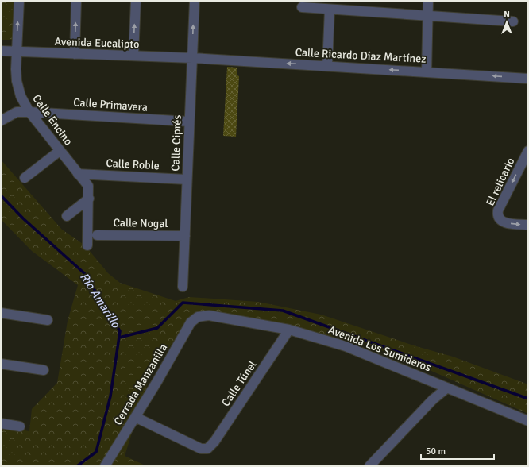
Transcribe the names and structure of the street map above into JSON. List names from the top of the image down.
{
  "streets": {
    "street": [
      "Avenida Eucalipto",
      "Calle Ricardo Díaz Martínez",
      "Calle Primavera",
      "Calle Encino",
      "Calle Ciprés",
      "Calle Roble",
      "El relicario",
      "Calle Nogal",
      "Avenida Los Sumideros",
      "Calle Túnel",
      "Cerrada Manzanilla"
    ]
  },
  "crossings": [
    ["Avenida Eucalipto", "Calle Ricardo Díaz Martínez"],
    ["Avenida Eucalipto", "Calle Encino"],
    ["Avenida Eucalipto", "Calle Ciprés"],
    ["Calle Ricardo Díaz Martínez", "Calle Ciprés"],
    ["Calle Primavera", "Calle Encino"],
    ["Calle Primavera", "Calle Ciprés"],
    ["Calle Encino", "Calle Roble"],
    ["Calle Ciprés", "Calle Roble"],
    ["Calle Ciprés", "Calle Nogal"],
    ["Avenida Los Sumideros", "Calle Túnel"],
    ["Avenida Los Sumideros", "Cerrada Manzanilla"],
    ["Calle Túnel", "Cerrada Manzanilla"]
  ],
  "water": ["Río Amarillo"],
  "scale_bar": "50 m",
  "north": "top"
}
